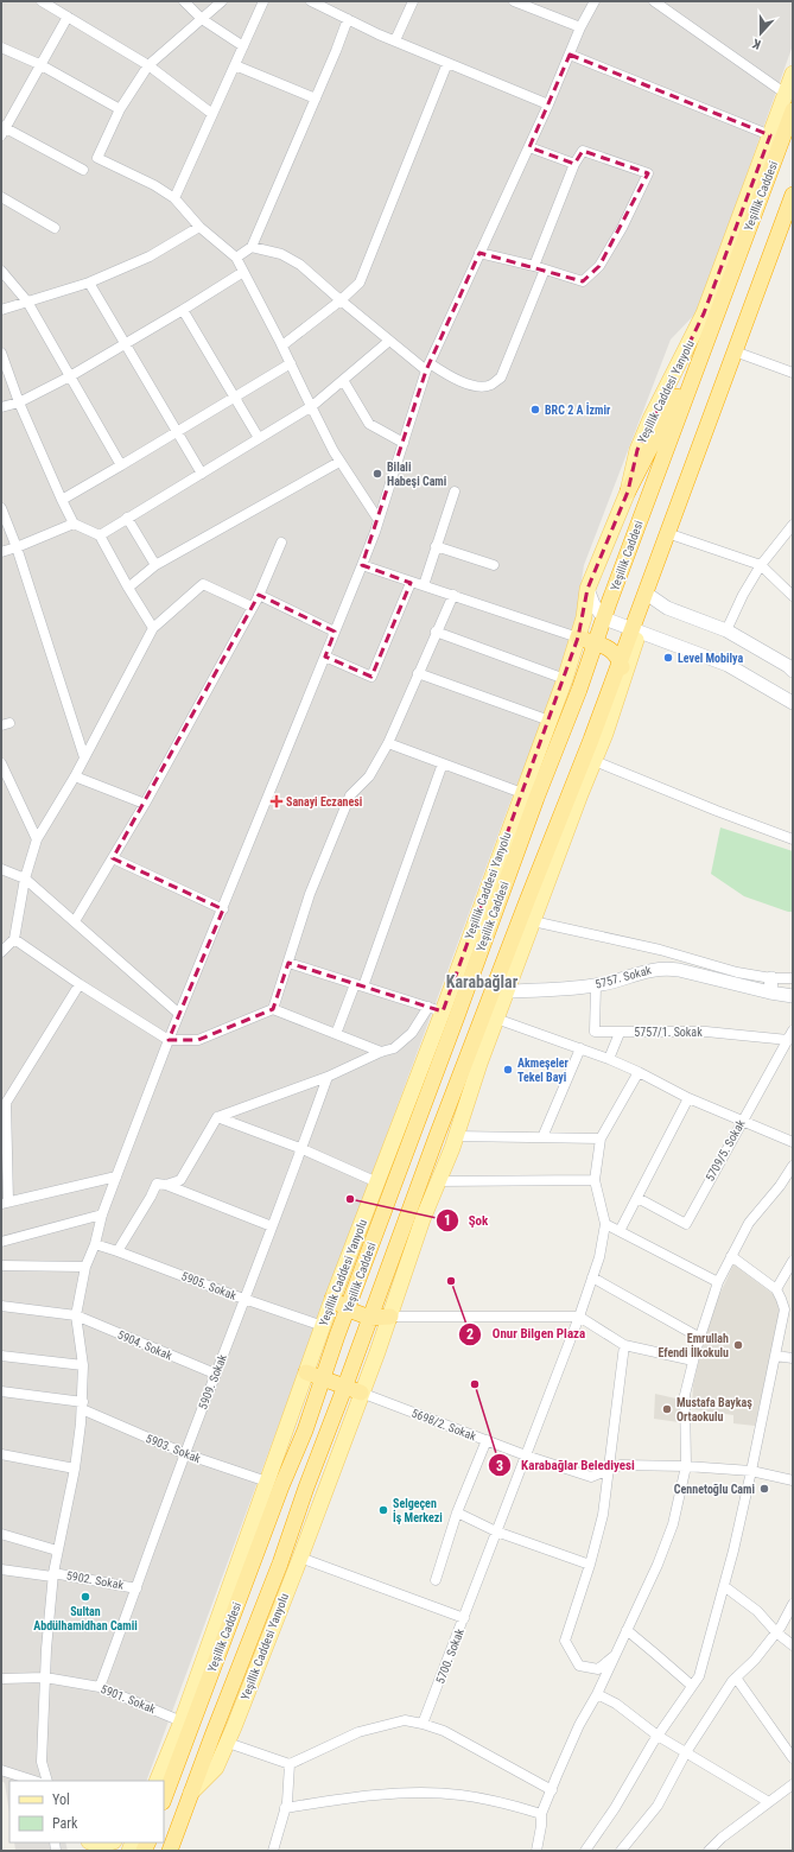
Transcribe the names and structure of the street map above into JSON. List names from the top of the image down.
{
  "streets": {
    "highway": ["Yeşillik Caddesi"],
    "main road": ["Yeşillik Caddesi Yanyolu", "5757. Sokak"],
    "street": [
      "5757/1. Sokak",
      "5709/5. Sokak",
      "5905. Sokak",
      "5904. Sokak",
      "5909. Sokak",
      "5698/2. Sokak",
      "5903. Sokak",
      "5902. Sokak",
      "5700. Sokak",
      "5901. Sokak"
    ]
  },
  "crossings": [
    ["Yeşillik Caddesi", "Yeşillik Caddesi Yanyolu"],
    ["Yeşillik Caddesi Yanyolu", "5757. Sokak"],
    ["Yeşillik Caddesi Yanyolu", "5905. Sokak"],
    ["Yeşillik Caddesi Yanyolu", "5698/2. Sokak"],
    ["Yeşillik Caddesi Yanyolu", "5903. Sokak"],
    ["Yeşillik Caddesi Yanyolu", "5901. Sokak"],
    ["5757. Sokak", "5757/1. Sokak"],
    ["5757/1. Sokak", "5709/5. Sokak"],
    ["5905. Sokak", "5909. Sokak"],
    ["5904. Sokak", "5909. Sokak"],
    ["5909. Sokak", "5903. Sokak"],
    ["5909. Sokak", "5902. Sokak"],
    ["5909. Sokak", "5901. Sokak"],
    ["5698/2. Sokak", "5700. Sokak"]
  ],
  "districts": ["Karabağlar"],
  "places": {
    "other": [
      "BRC 2 A İzmir",
      "Bilali Habeşi Cami",
      "Level Mobilya",
      "Akmeşeler Tekel Bayi",
      "Şok",
      "Onur Bilgen Plaza",
      "Emrullah Efendi İlkokulu",
      "Karabağlar Belediyesi",
      "Mustafa Baykaş Ortaokulu",
      "Cennetoğlu Cami",
      "Selgeçen İş Merkezi",
      "Sultan Abdülhamidhan Camii"
    ],
    "health": ["Sanayi Eczanesi"]
  },
  "legend": ["Yol", "Park"],
  "north": "bottom"
}
